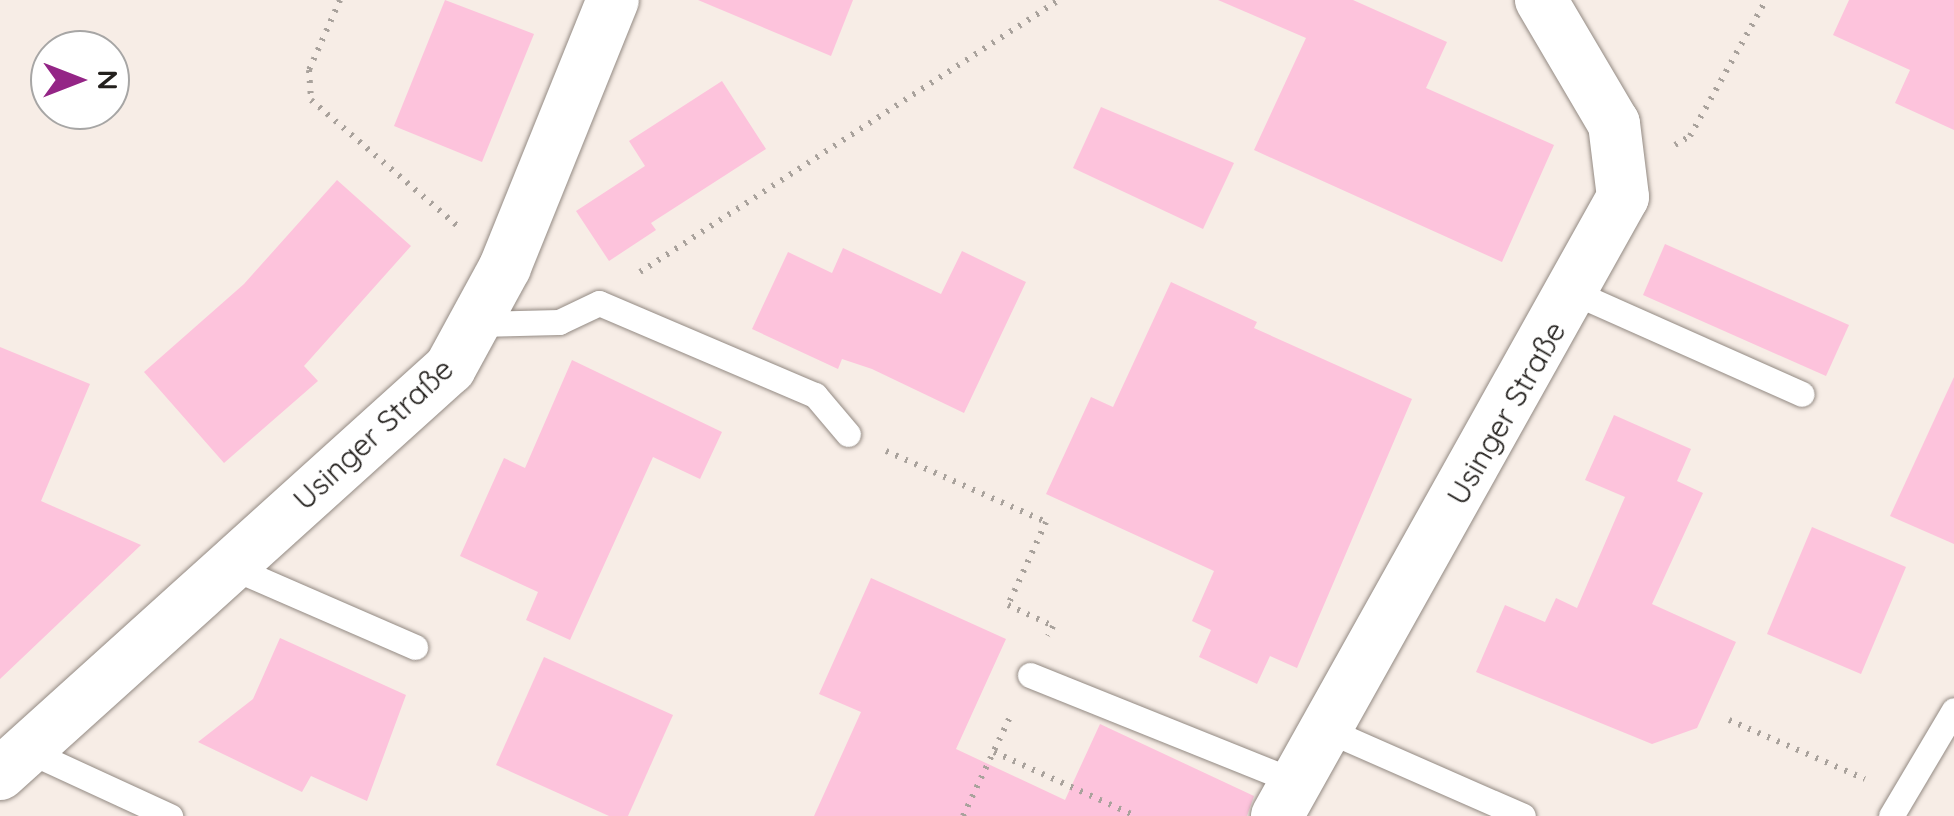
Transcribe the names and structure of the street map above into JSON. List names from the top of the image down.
{
  "streets": {
    "street": ["Usinger Straße"]
  },
  "north": "right"
}
